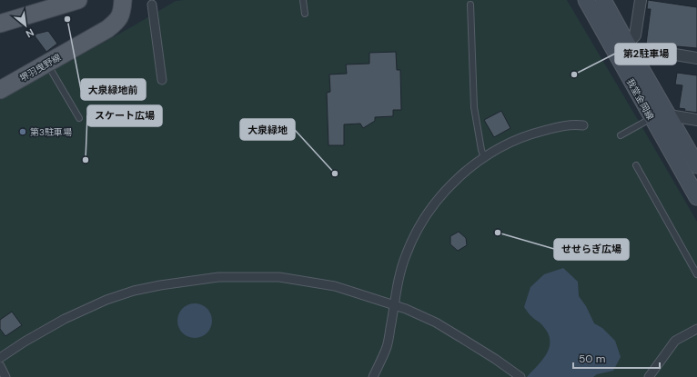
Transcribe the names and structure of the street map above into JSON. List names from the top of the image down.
{
  "streets": {
    "main road": ["堺羽曳野線", "我堂金岡線"]
  },
  "places": [
    "大泉緑地前",
    "第2駐車場",
    "第3駐車場",
    "スケート広場",
    "大泉緑地",
    "せせらぎ広場"
  ],
  "scale_bar": "50 m",
  "north": "bottom right"
}
